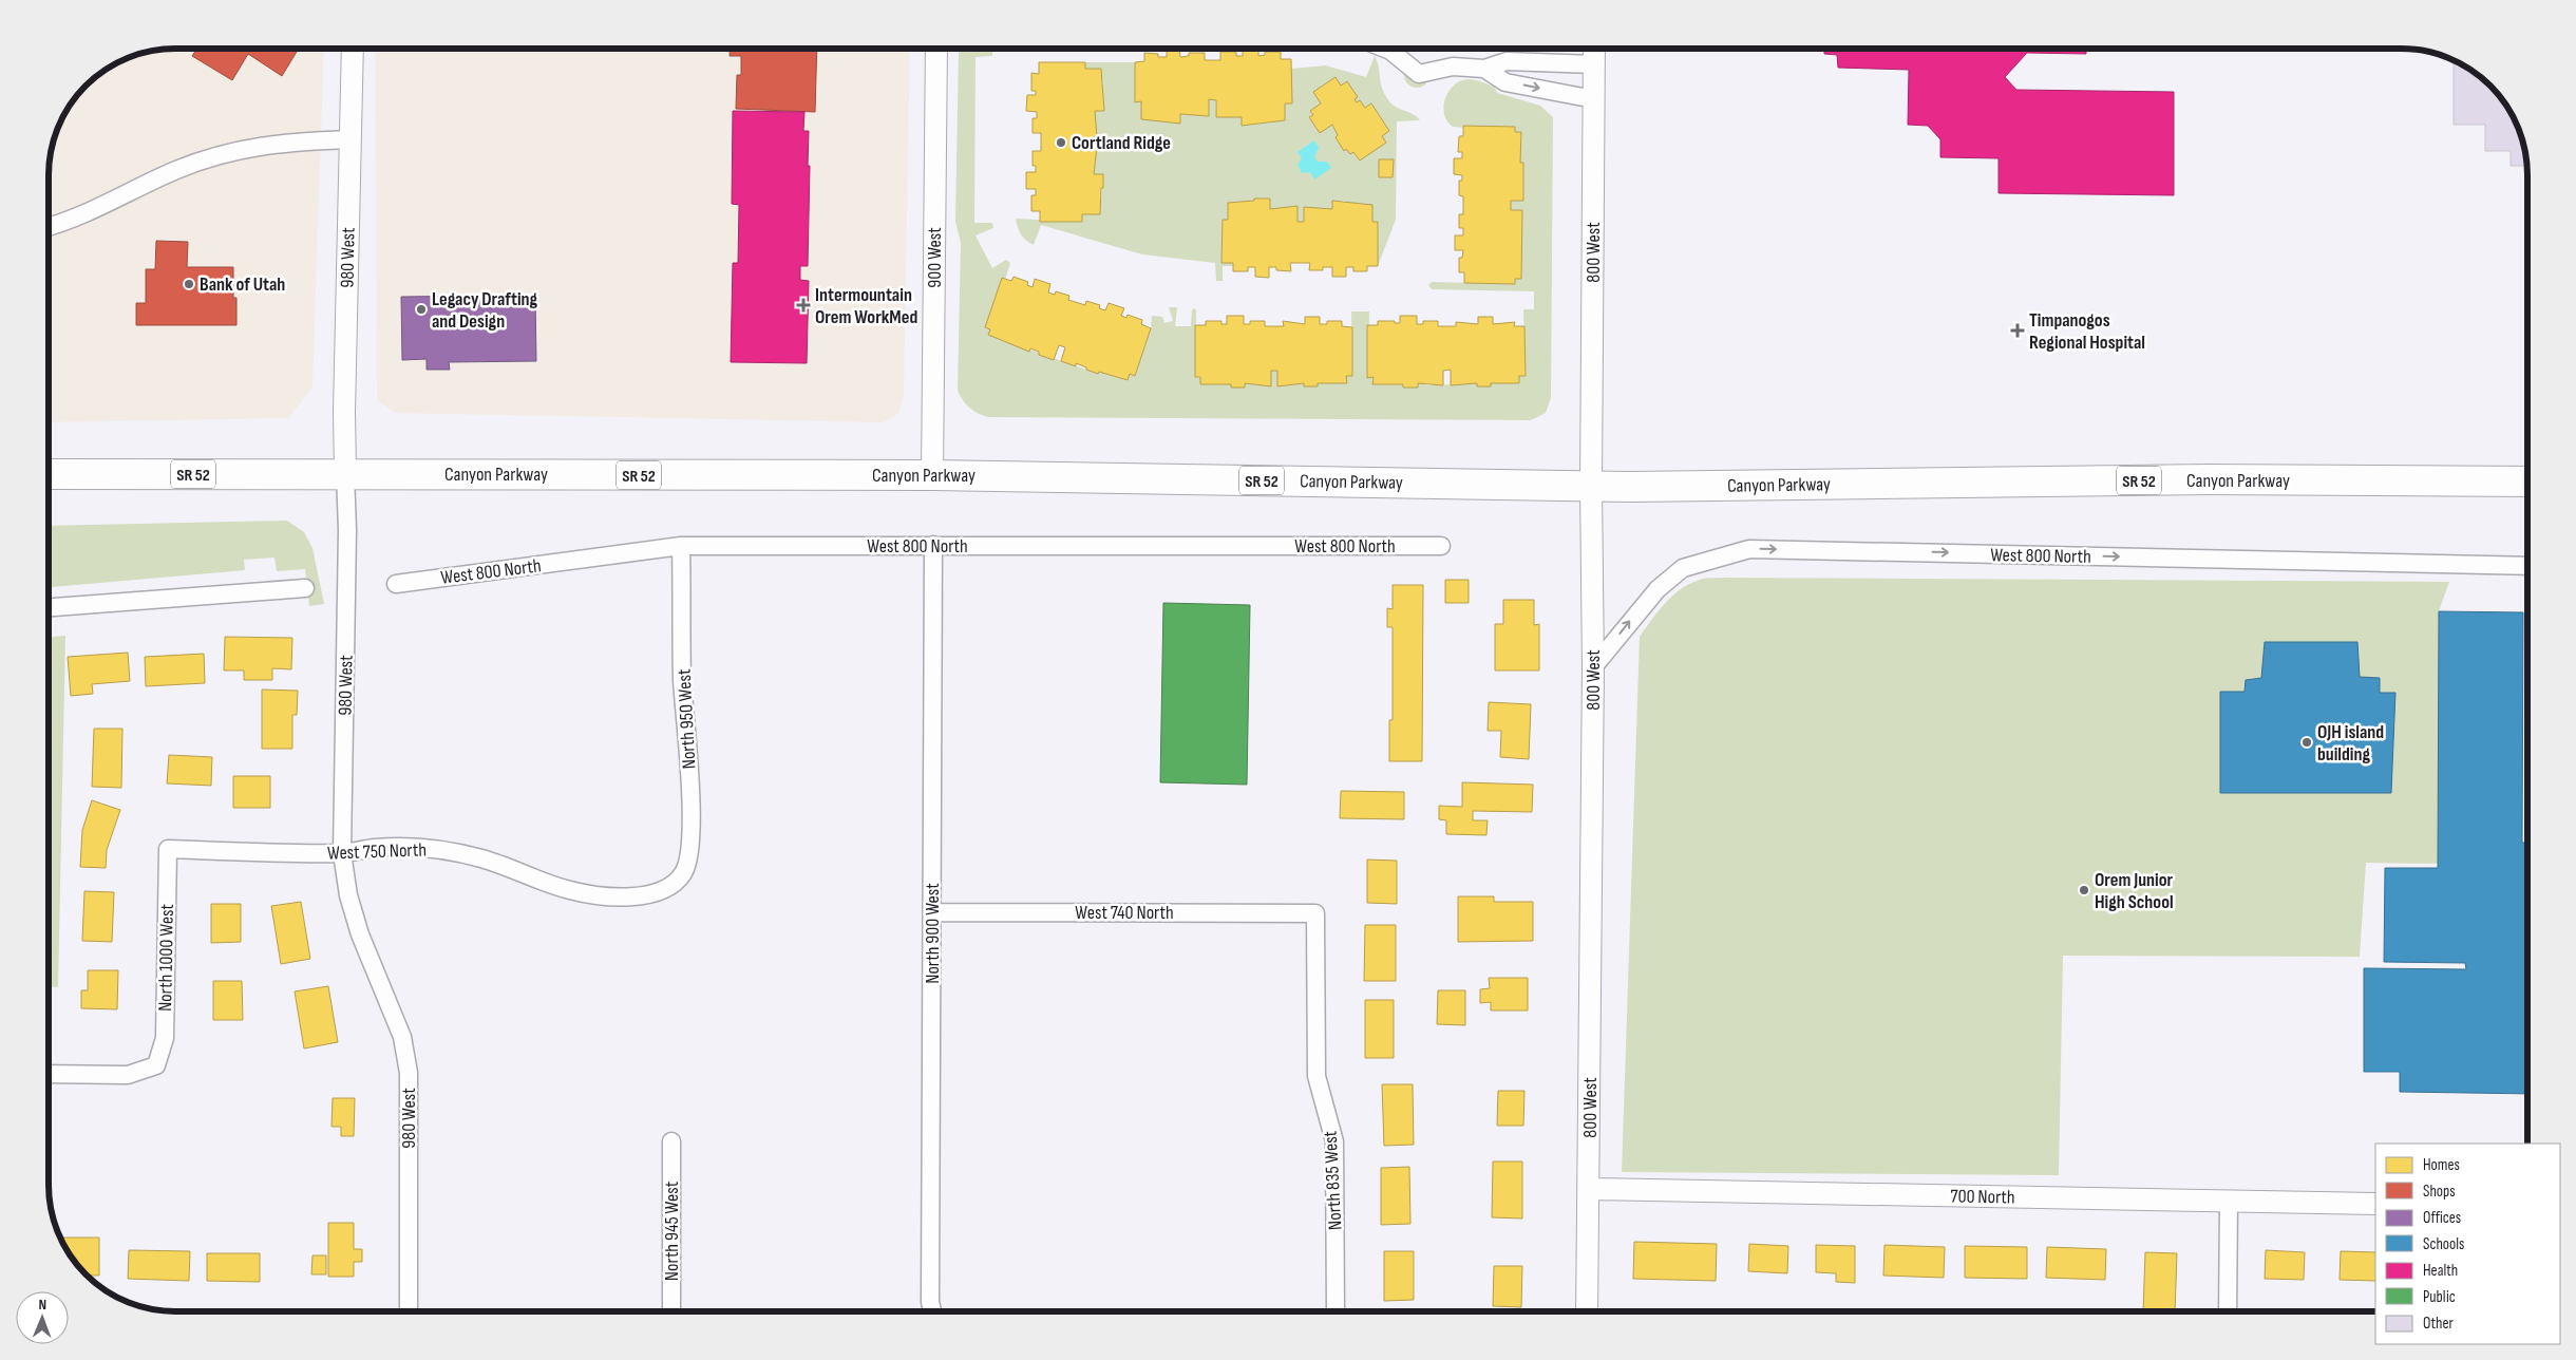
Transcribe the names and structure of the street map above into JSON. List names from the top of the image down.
{
  "streets": {
    "highway": ["SR 52", "Canyon Parkway"],
    "street": [
      "800 West",
      "980 West",
      "900 West",
      "West 800 North",
      "North 950 West",
      "West 750 North",
      "West 740 North",
      "North 900 West",
      "North 1000 West",
      "North 835 West",
      "700 North",
      "North 945 West"
    ]
  },
  "crossings": [
    ["800 West", "Canyon Parkway"],
    ["800 West", "West 800 North"],
    ["800 West", "700 North"],
    ["980 West", "Canyon Parkway"],
    ["980 West", "West 750 North"],
    ["900 West", "Canyon Parkway"],
    ["West 800 North", "North 950 West"],
    ["West 800 North", "North 900 West"],
    ["North 950 West", "West 750 North"],
    ["West 750 North", "North 1000 West"],
    ["West 740 North", "North 900 West"],
    ["West 740 North", "North 835 West"]
  ],
  "one_way": ["West 800 North"],
  "places": {
    "other": [
      "Cortland Ridge",
      "Bank of Utah",
      "Legacy Drafting and Design",
      "OJH island building",
      "Orem Junior High School"
    ],
    "health": ["Intermountain Orem WorkMed", "Timpanogos Regional Hospital"]
  },
  "legend": [
    "Homes",
    "Shops",
    "Offices",
    "Schools",
    "Health",
    "Public",
    "Other"
  ],
  "north": "top"
}
